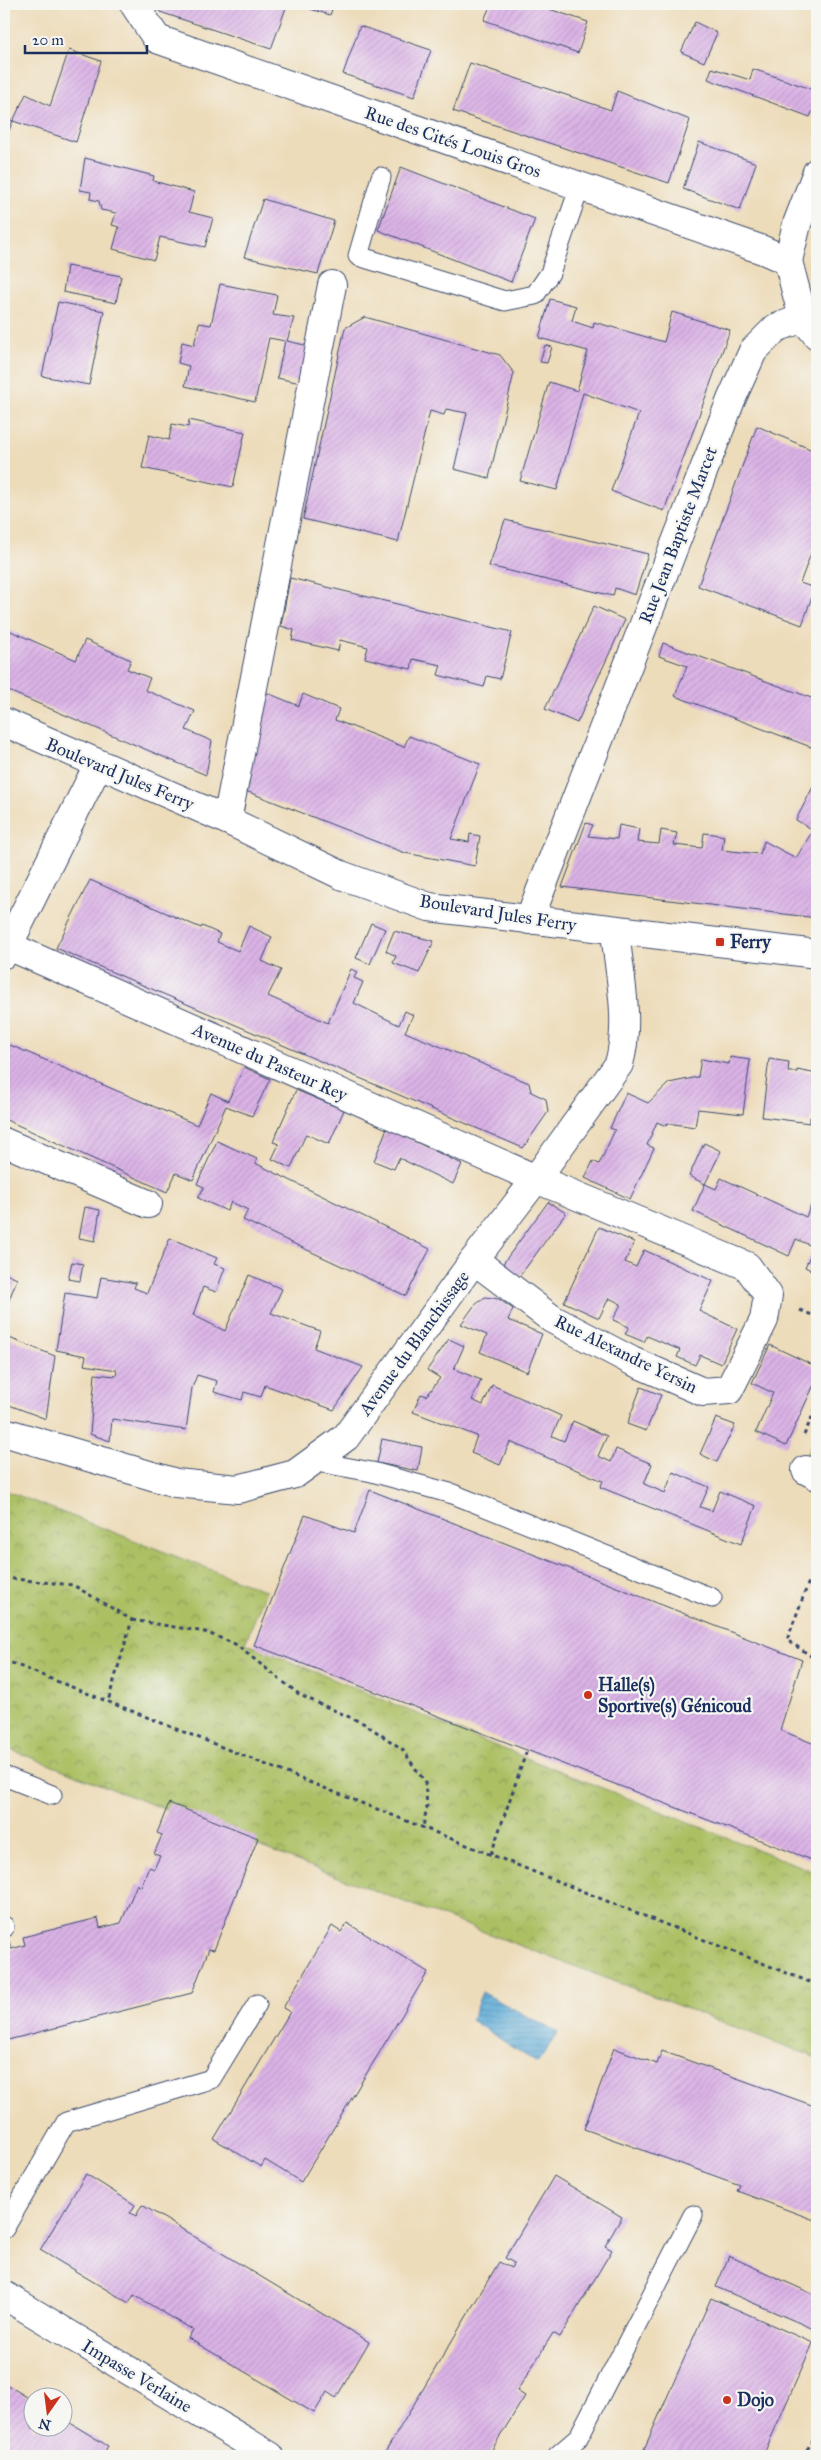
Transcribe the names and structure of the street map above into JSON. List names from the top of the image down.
{
  "streets": {
    "street": [
      "Rue des Cités Louis Gros",
      "Rue Jean Baptiste Marcet",
      "Boulevard Jules Ferry",
      "Avenue du Pasteur Rey",
      "Avenue du Blanchissage",
      "Rue Alexandre Yersin",
      "Impasse Verlaine"
    ]
  },
  "crossings": [
    ["Rue des Cités Louis Gros", "Rue Jean Baptiste Marcet"],
    ["Rue Jean Baptiste Marcet", "Boulevard Jules Ferry"],
    ["Boulevard Jules Ferry", "Avenue du Blanchissage"],
    ["Avenue du Pasteur Rey", "Avenue du Blanchissage"],
    ["Avenue du Pasteur Rey", "Rue Alexandre Yersin"],
    ["Avenue du Blanchissage", "Rue Alexandre Yersin"]
  ],
  "places": {
    "transit": ["Ferry"],
    "other": ["Halle(s) Sportive(s) Génicoud", "Dojo"]
  },
  "scale_bar": "20 m",
  "north": "bottom"
}
